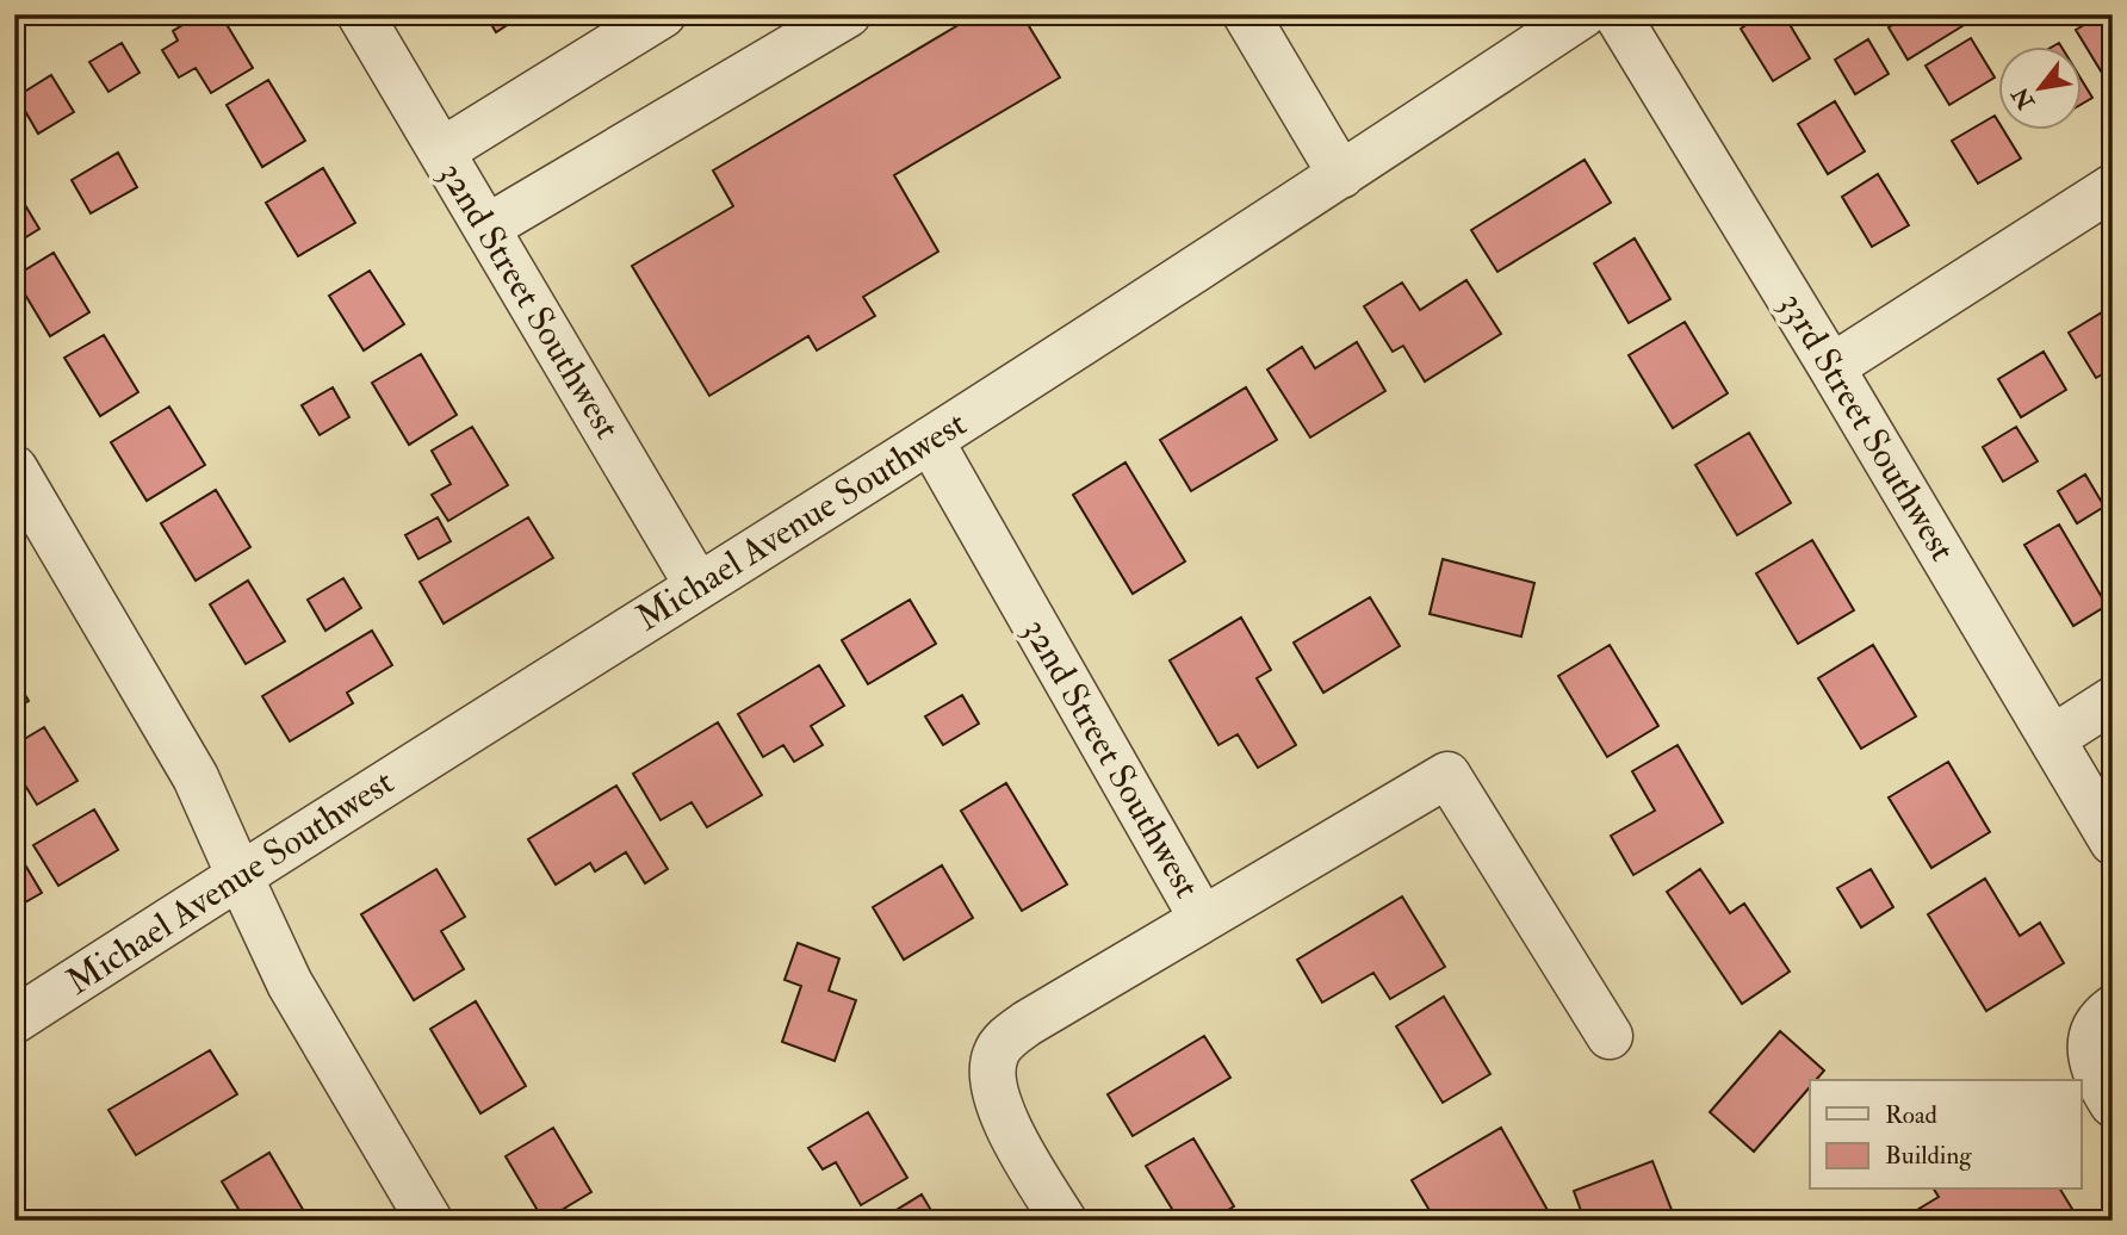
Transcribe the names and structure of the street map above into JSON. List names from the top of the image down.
{
  "streets": {
    "street": ["32nd Street Southwest", "33rd Street Southwest", "Michael Avenue Southwest"]
  },
  "crossings": [
    ["32nd Street Southwest", "Michael Avenue Southwest"]
  ],
  "legend": ["Road", "Building"],
  "north": "bottom left"
}
